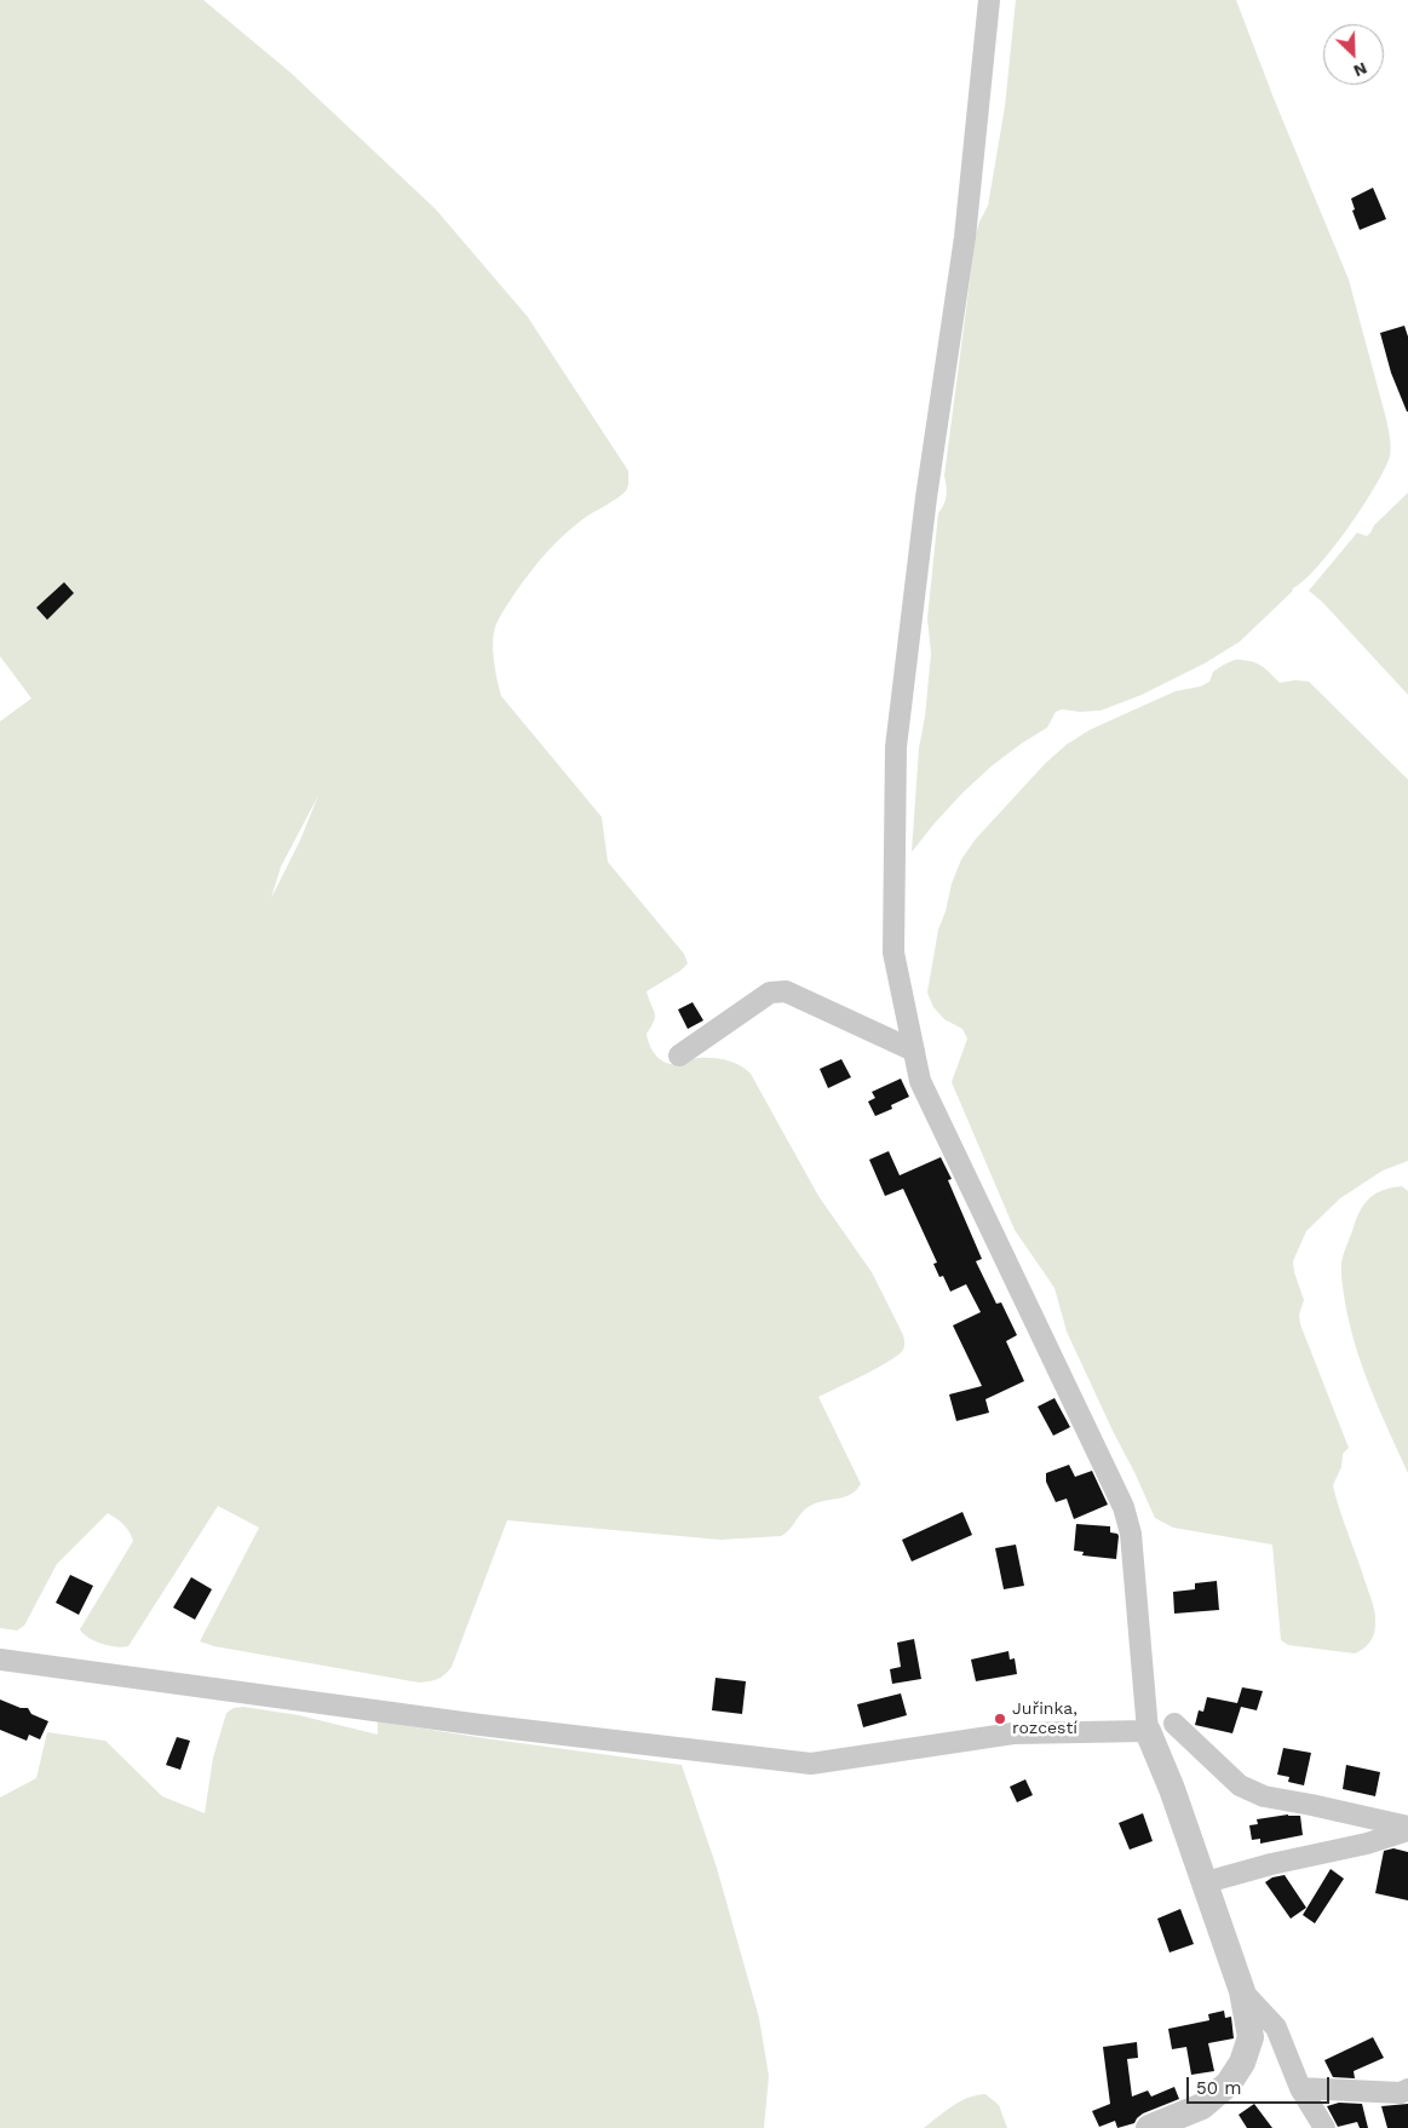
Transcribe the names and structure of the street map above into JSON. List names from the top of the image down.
{
  "places": ["Juřinka, rozcestí"],
  "scale_bar": "50 m",
  "north": "bottom right"
}
